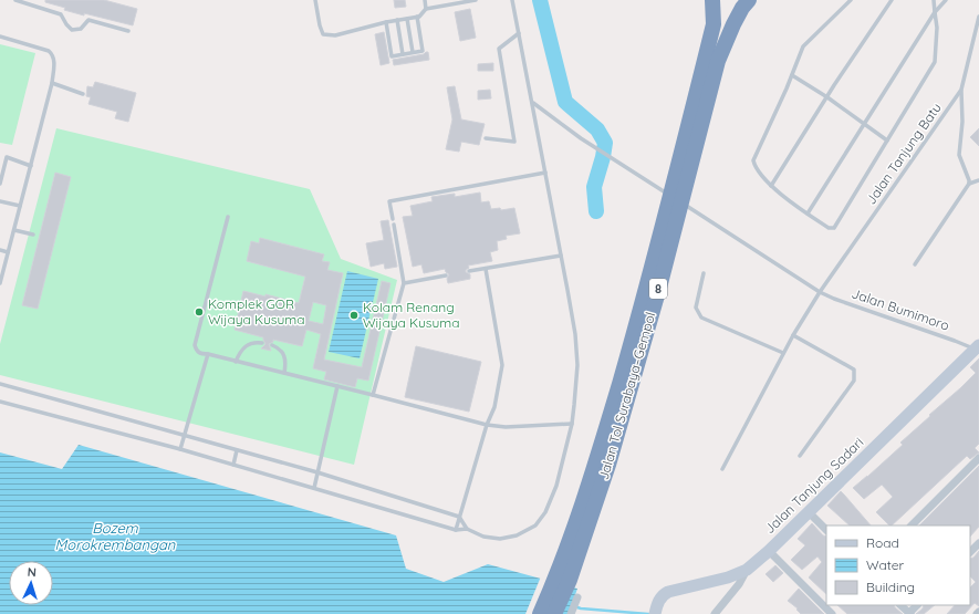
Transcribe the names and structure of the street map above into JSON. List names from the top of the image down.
{
  "streets": {
    "highway": ["8", "Jalan Tol Surabaya–Gempol"],
    "street": ["Jalan Tanjung Sadari"],
    "lane": ["Jalan Tanjung Batu", "Jalan Bumimoro"]
  },
  "crossings": [
    ["Jalan Tanjung Batu", "Jalan Bumimoro"],
    ["Jalan Bumimoro", "Jalan Tanjung Sadari"]
  ],
  "water": ["Bozem Morokrembangan"],
  "places": ["Komplek GOR Wijaya Kusuma", "Kolam Renang Wijaya Kusuma"],
  "legend": ["Road", "Water", "Building"],
  "north": "top"
}
